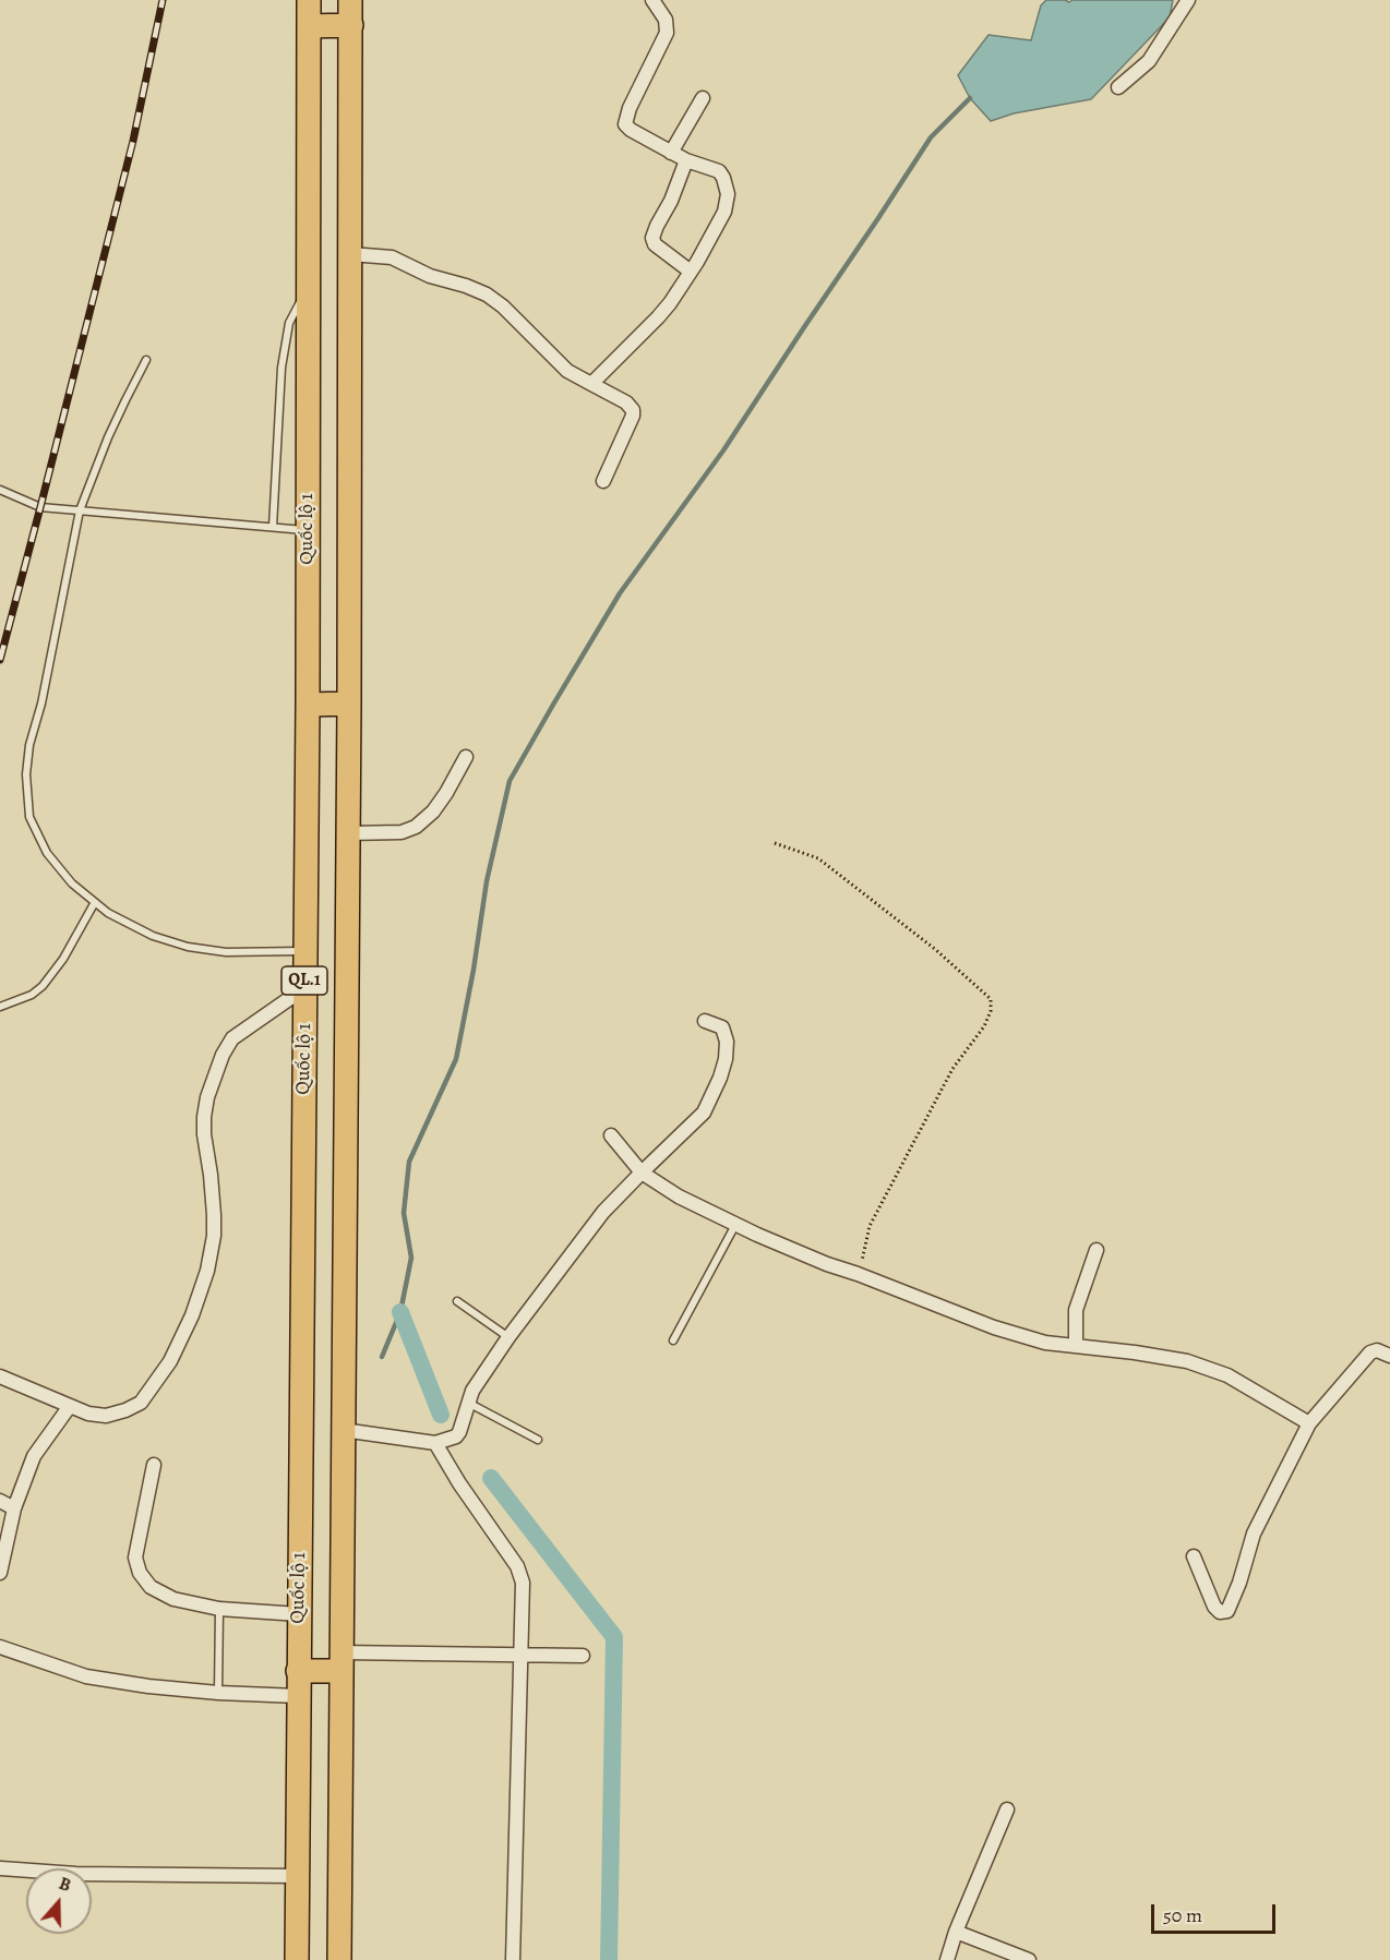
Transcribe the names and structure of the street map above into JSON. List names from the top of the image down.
{
  "streets": {
    "highway": ["Quốc lộ 1", "QL.1"]
  },
  "scale_bar": "50 m",
  "north": "top"
}
